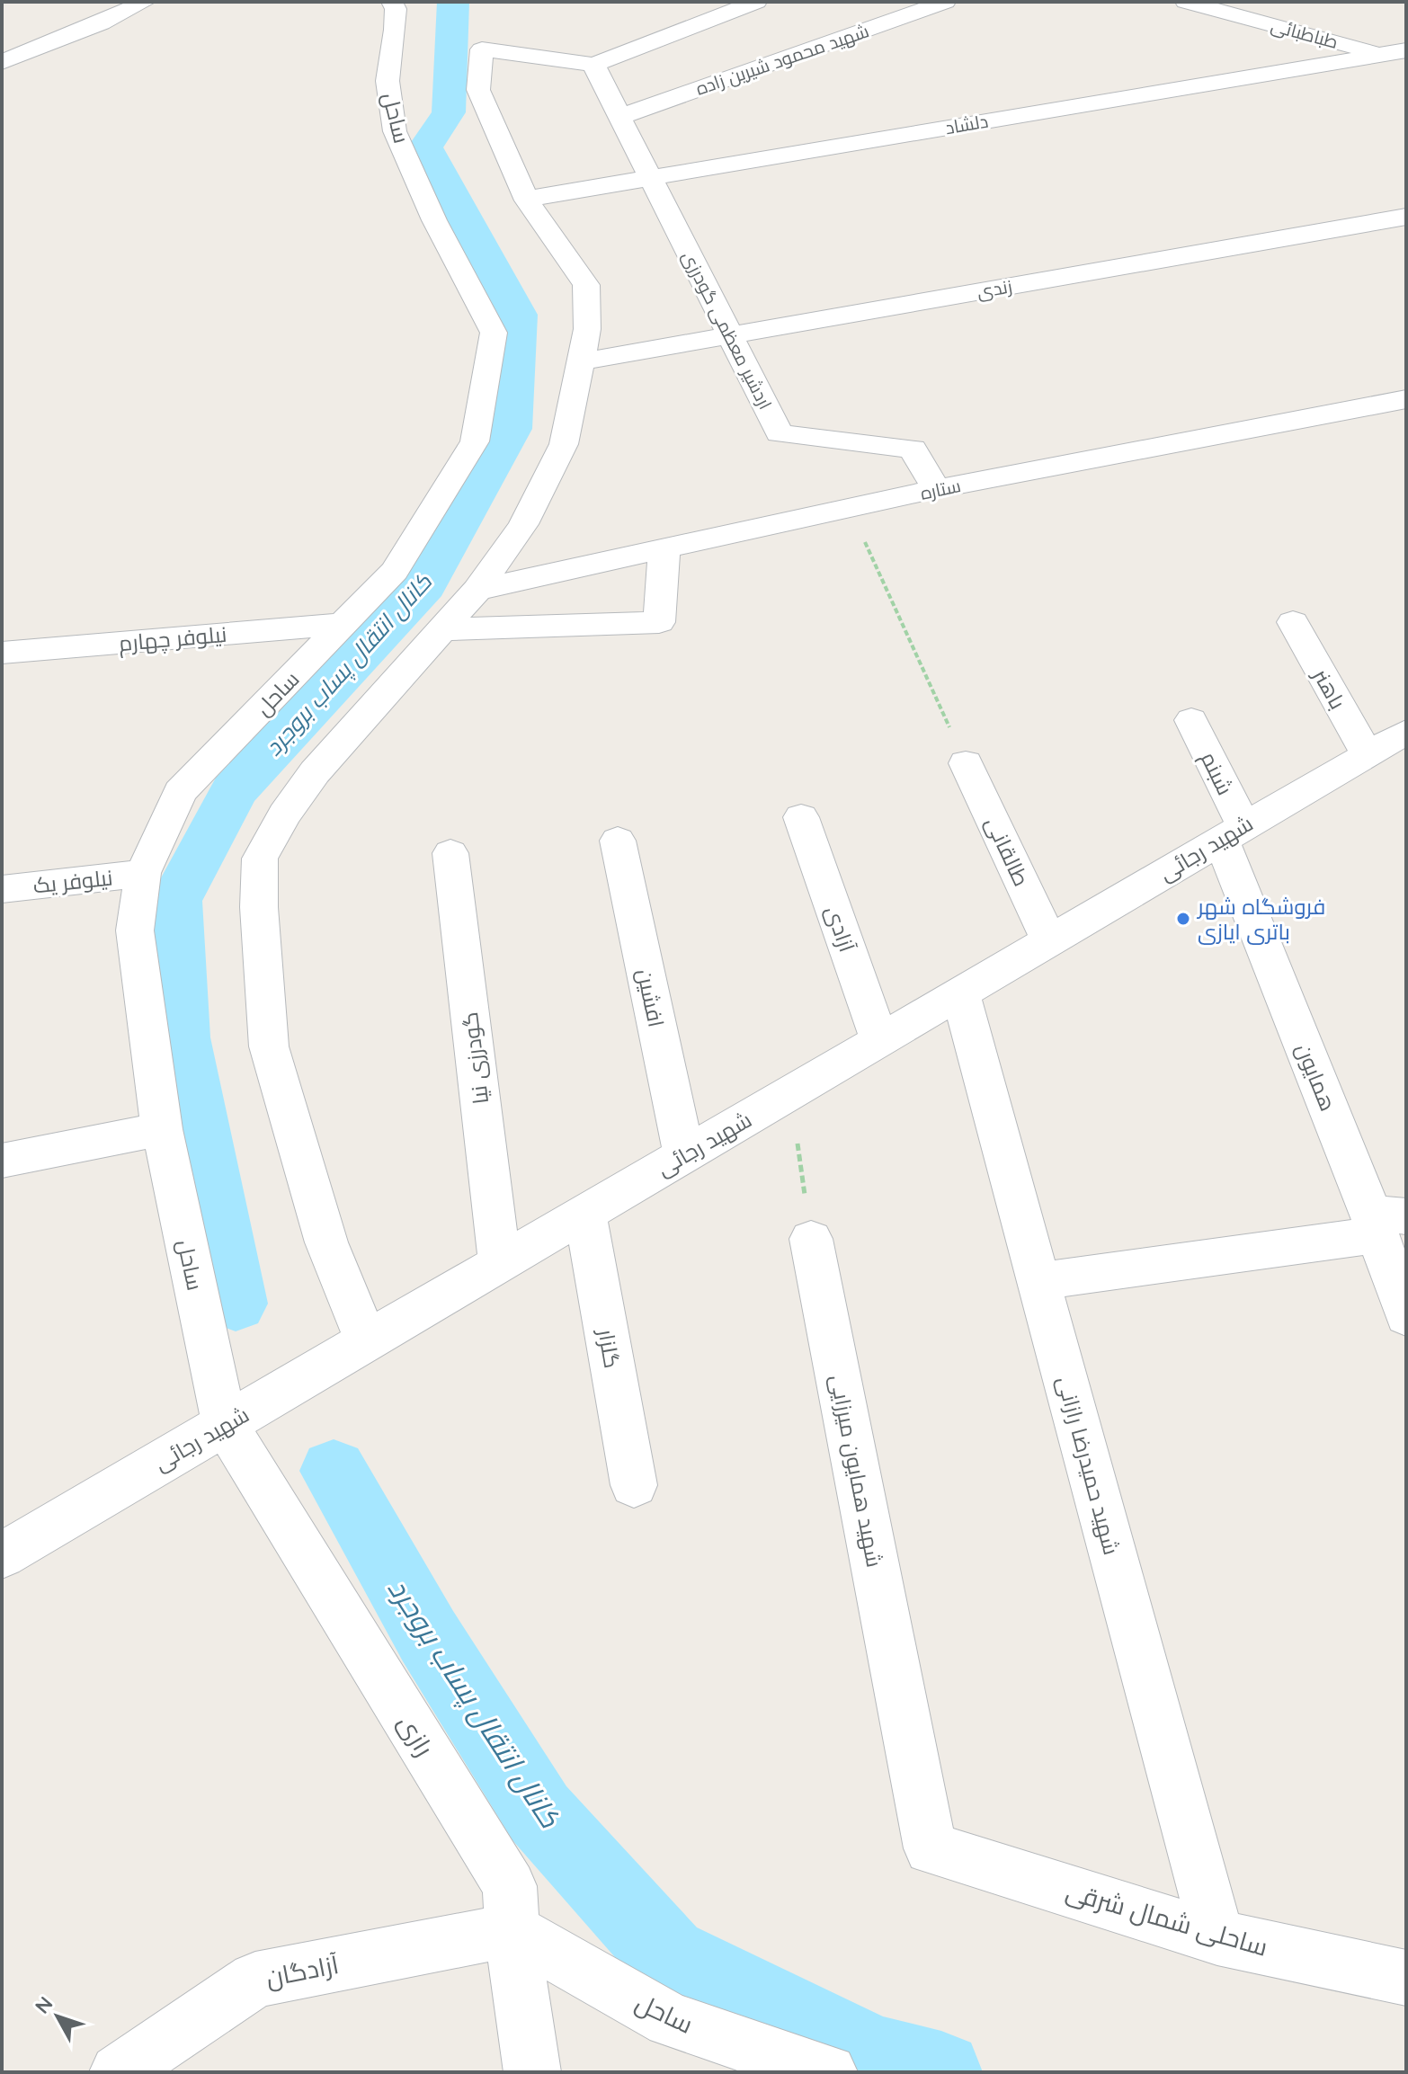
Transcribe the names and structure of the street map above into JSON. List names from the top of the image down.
{
  "streets": {
    "street": [
      "طباطبائی",
      "شهید محمود شیرین زاده",
      "ساحل",
      "دلشاد",
      "زندی",
      "اردشیر معظمی گودرزی",
      "ستاره",
      "نیلوفر چهارم",
      "باهنر",
      "شبنم",
      "شهید رجائی",
      "طالقانی",
      "نیلوفر یک",
      "آزادی",
      "افشین",
      "گودرزی نیا",
      "همایون",
      "گلزار",
      "شهید حمیدرضا رازانی",
      "شهید همایون میرزایی",
      "رازی",
      "ساحلی شمال شرقی",
      "آزادگان"
    ]
  },
  "crossings": [
    ["طباطبائی", "دلشاد"],
    ["شهید محمود شیرین زاده", "اردشیر معظمی گودرزی"],
    ["ساحل", "نیلوفر چهارم"],
    ["ساحل", "شهید رجائی"],
    ["ساحل", "نیلوفر یک"],
    ["ساحل", "رازی"],
    ["ساحل", "آزادگان"],
    ["دلشاد", "اردشیر معظمی گودرزی"],
    ["زندی", "اردشیر معظمی گودرزی"],
    ["اردشیر معظمی گودرزی", "ستاره"],
    ["باهنر", "شهید رجائی"],
    ["شبنم", "شهید رجائی"],
    ["شبنم", "همایون"],
    ["شهید رجائی", "طالقانی"],
    ["شهید رجائی", "آزادی"],
    ["شهید رجائی", "افشین"],
    ["شهید رجائی", "گودرزی نیا"],
    ["شهید رجائی", "همایون"],
    ["شهید رجائی", "گلزار"],
    ["شهید رجائی", "شهید حمیدرضا رازانی"],
    ["شهید رجائی", "رازی"],
    ["شهید حمیدرضا رازانی", "ساحلی شمال شرقی"],
    ["شهید همایون میرزایی", "ساحلی شمال شرقی"],
    ["رازی", "آزادگان"]
  ],
  "water": ["کانال انتقال پساب بروجرد"],
  "places": ["فروشگاه شهر باتری ایازی"],
  "north": "top left"
}
